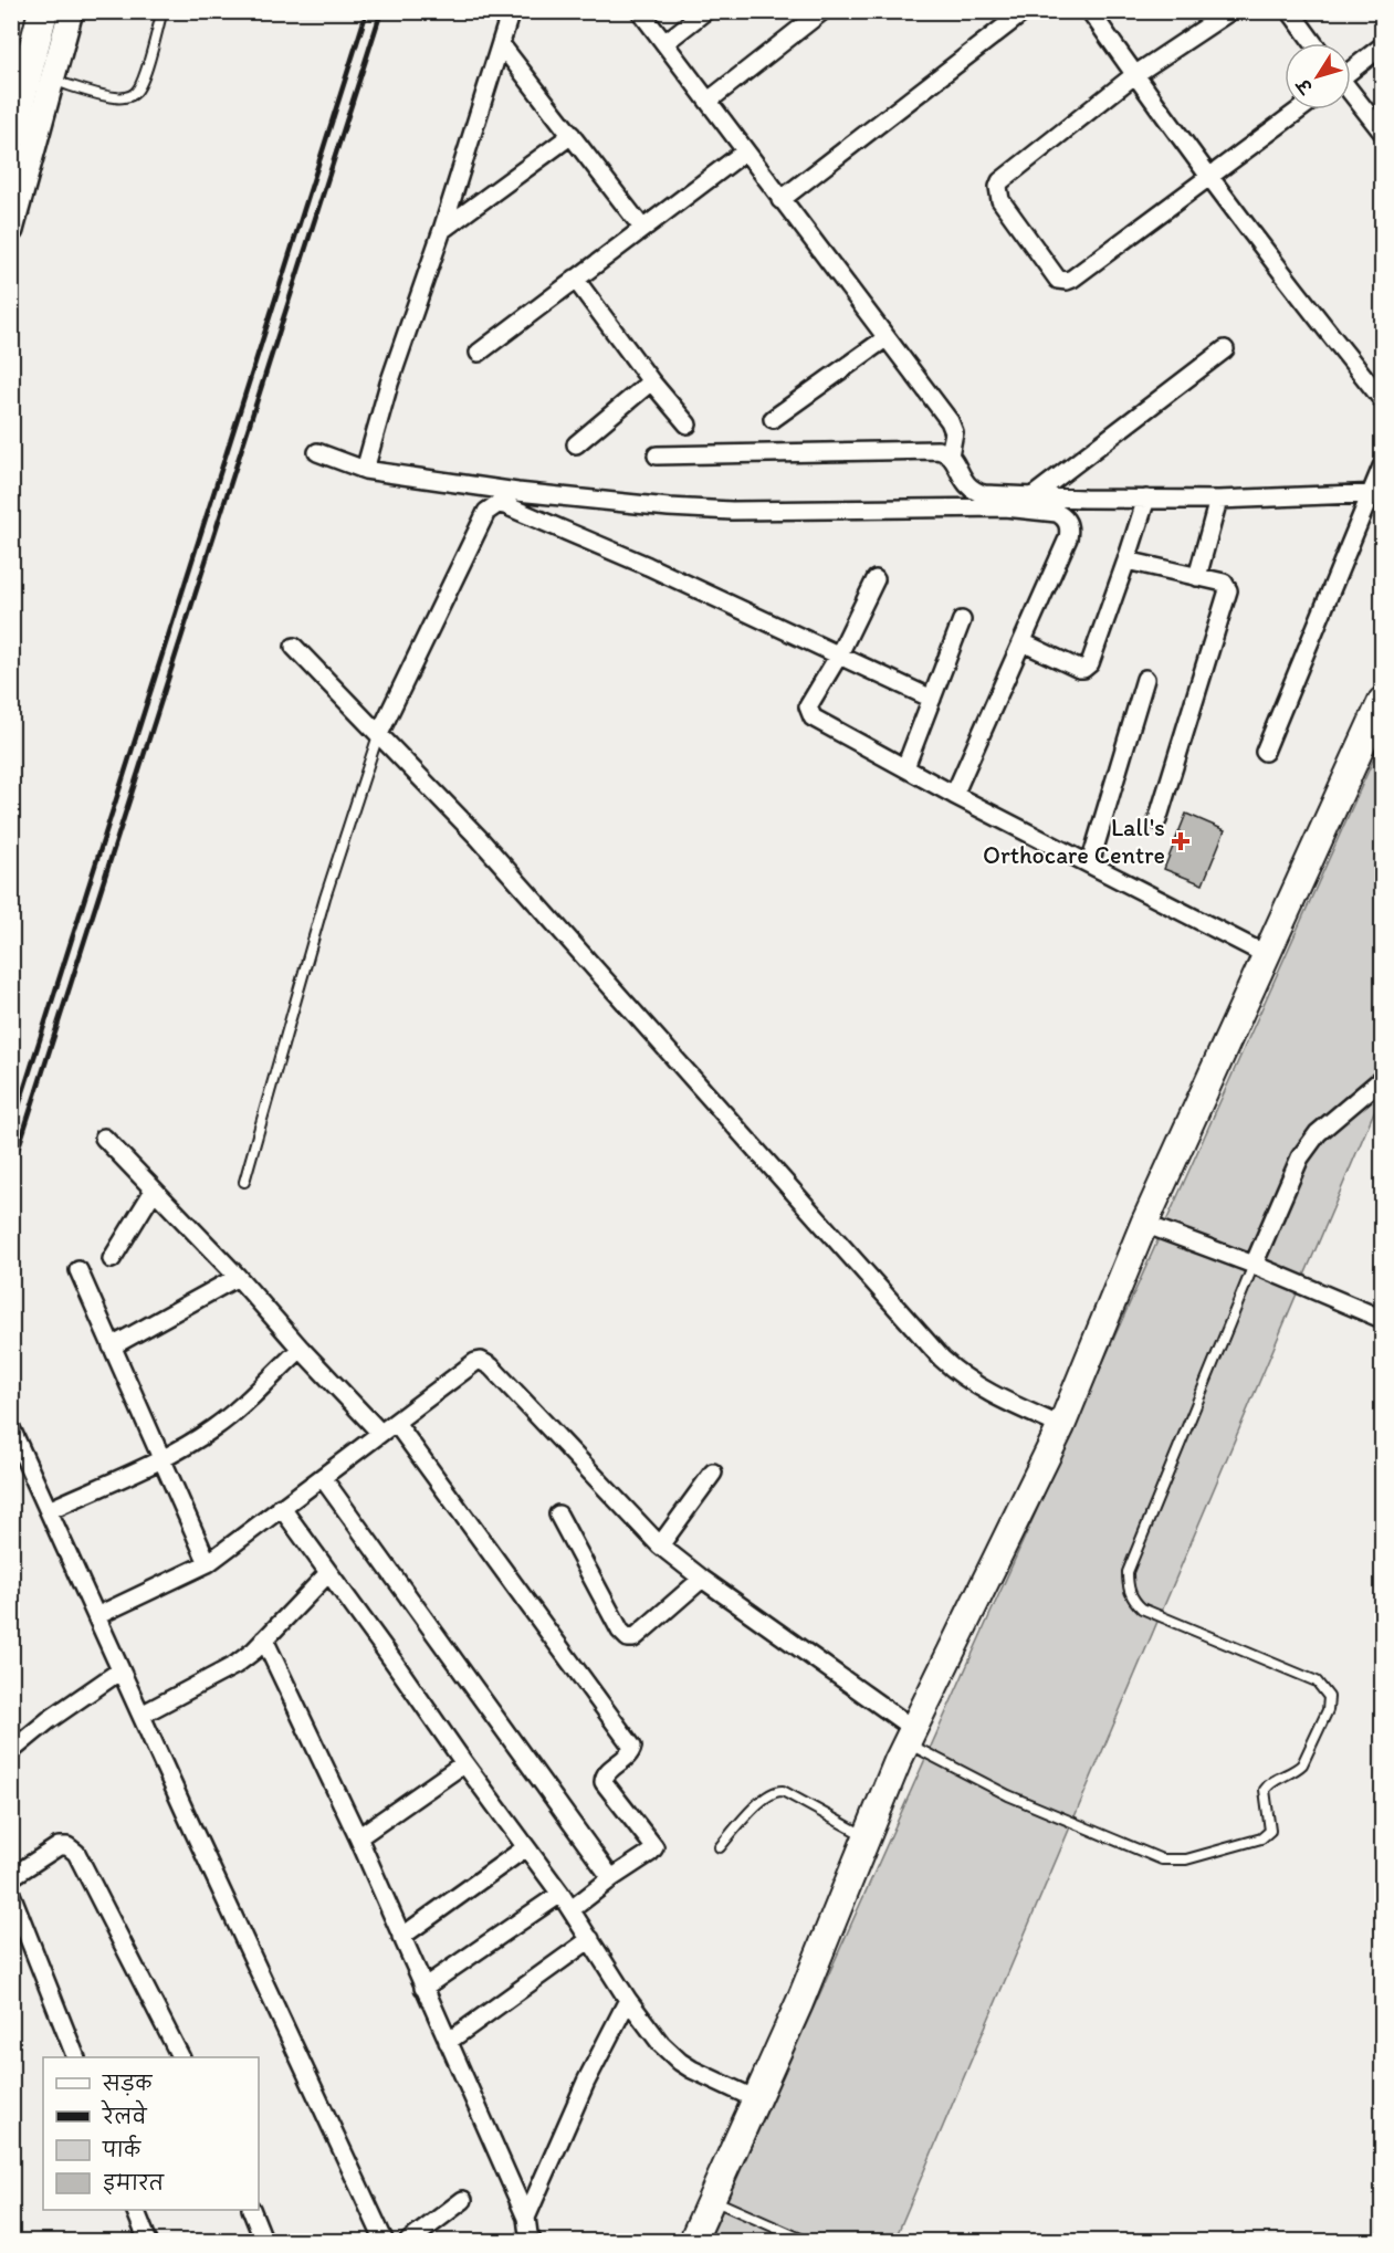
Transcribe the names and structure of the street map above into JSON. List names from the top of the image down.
{
  "places": {
    "health": ["Lall's Orthocare Centre"]
  },
  "legend": [
    "सड़क",
    "रेलवे",
    "पार्क",
    "इमारत"
  ],
  "north": "bottom left"
}
